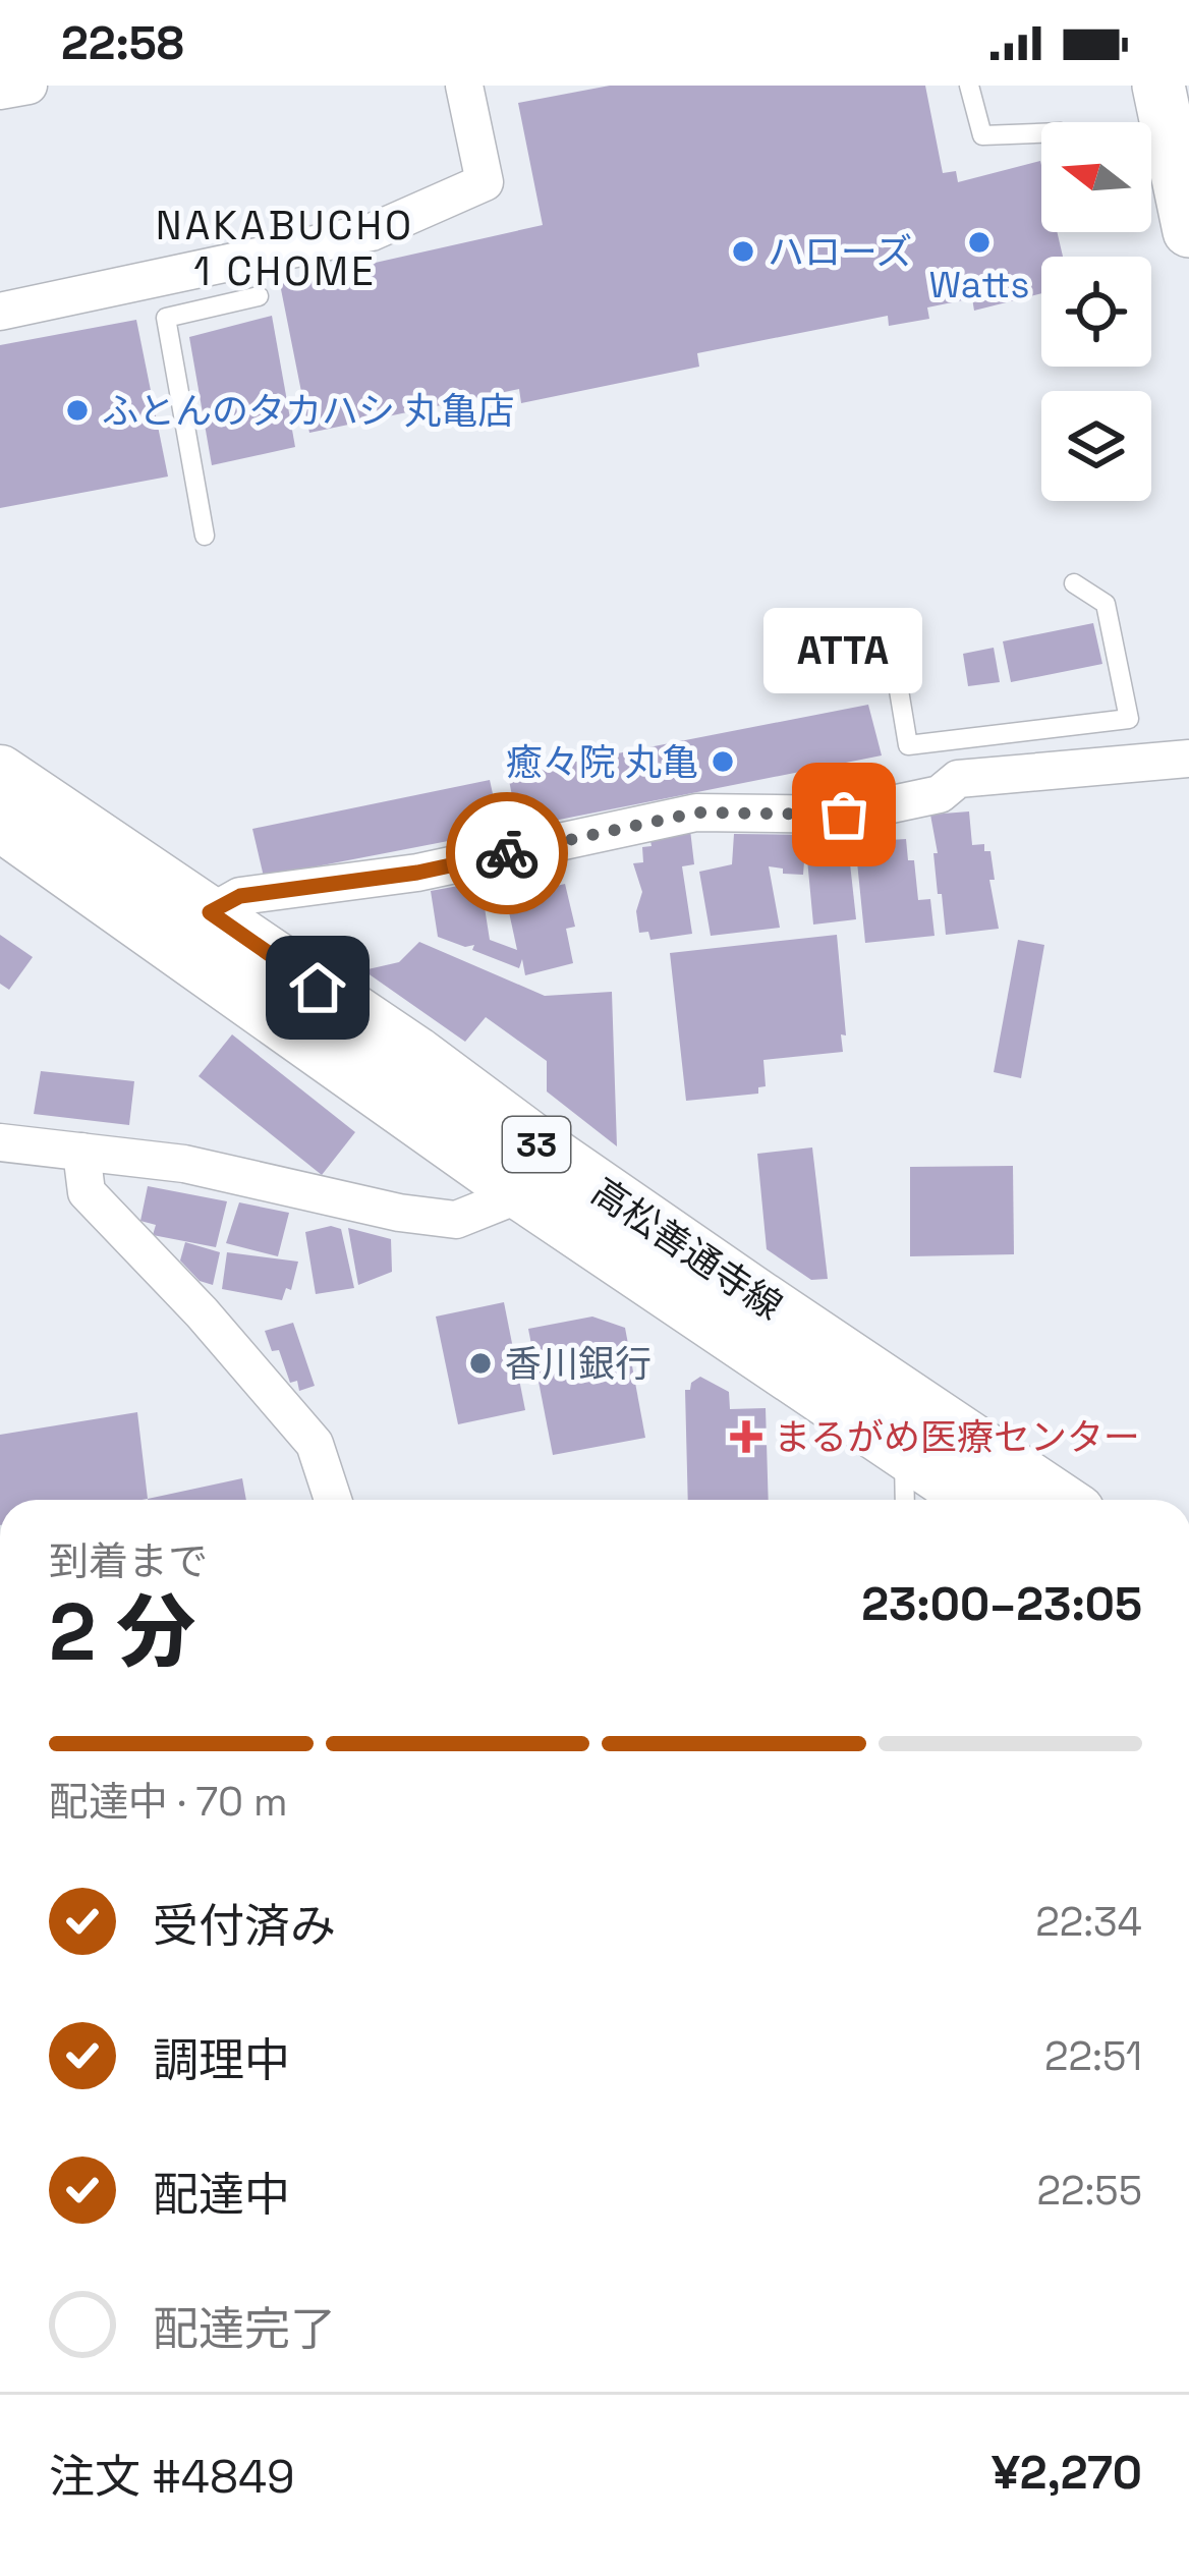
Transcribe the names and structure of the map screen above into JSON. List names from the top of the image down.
{
  "streets": {
    "main road": ["33", "高松善通寺線"]
  },
  "districts": ["NAKABUCHO 1 CHOME"],
  "places": {
    "other": [
      "Watts",
      "ハローズ",
      "ふとんのタカハシ 丸亀店",
      "癒々院 丸亀",
      "ATTA",
      "香川銀行"
    ],
    "health": ["まるがめ医療センター"]
  },
  "north": "left",
  "page": {
    "status": "22:58",
    "bubble": "ATTA",
    "heading": ["2 分", "到着まで", "23:00–23:05"],
    "panel": ["注文 #4849", "¥2,270"],
    "bar": "配達中 · 70 m",
    "list": [
      ["受付済み", "22:34"],
      ["調理中", "22:51"],
      ["配達中", "22:55"],
      "配達完了"
    ]
  }
}
